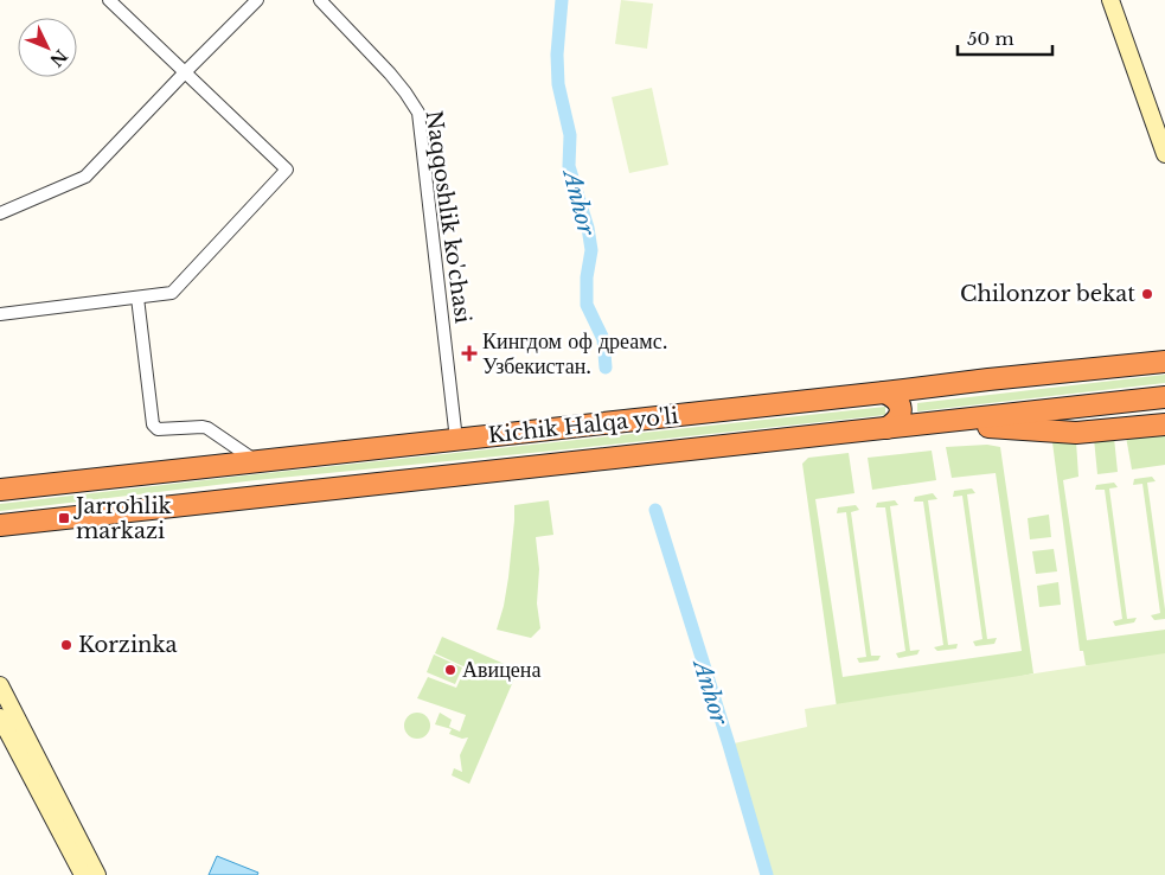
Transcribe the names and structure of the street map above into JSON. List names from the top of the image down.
{
  "streets": {
    "highway": ["Kichik Halqa yo'li"],
    "street": ["Naqqoshlik ko'chasi"]
  },
  "crossings": [
    ["Naqqoshlik ko'chasi", "Kichik Halqa yo'li"]
  ],
  "water": ["Anhor"],
  "places": {
    "other": ["Chilonzor bekat", "Korzinka", "Авицена"],
    "health": ["Кингдом оф дреамс. Узбекистан."],
    "transit": ["Jarrohlik markazi"]
  },
  "scale_bar": "50 m",
  "north": "bottom right"
}
